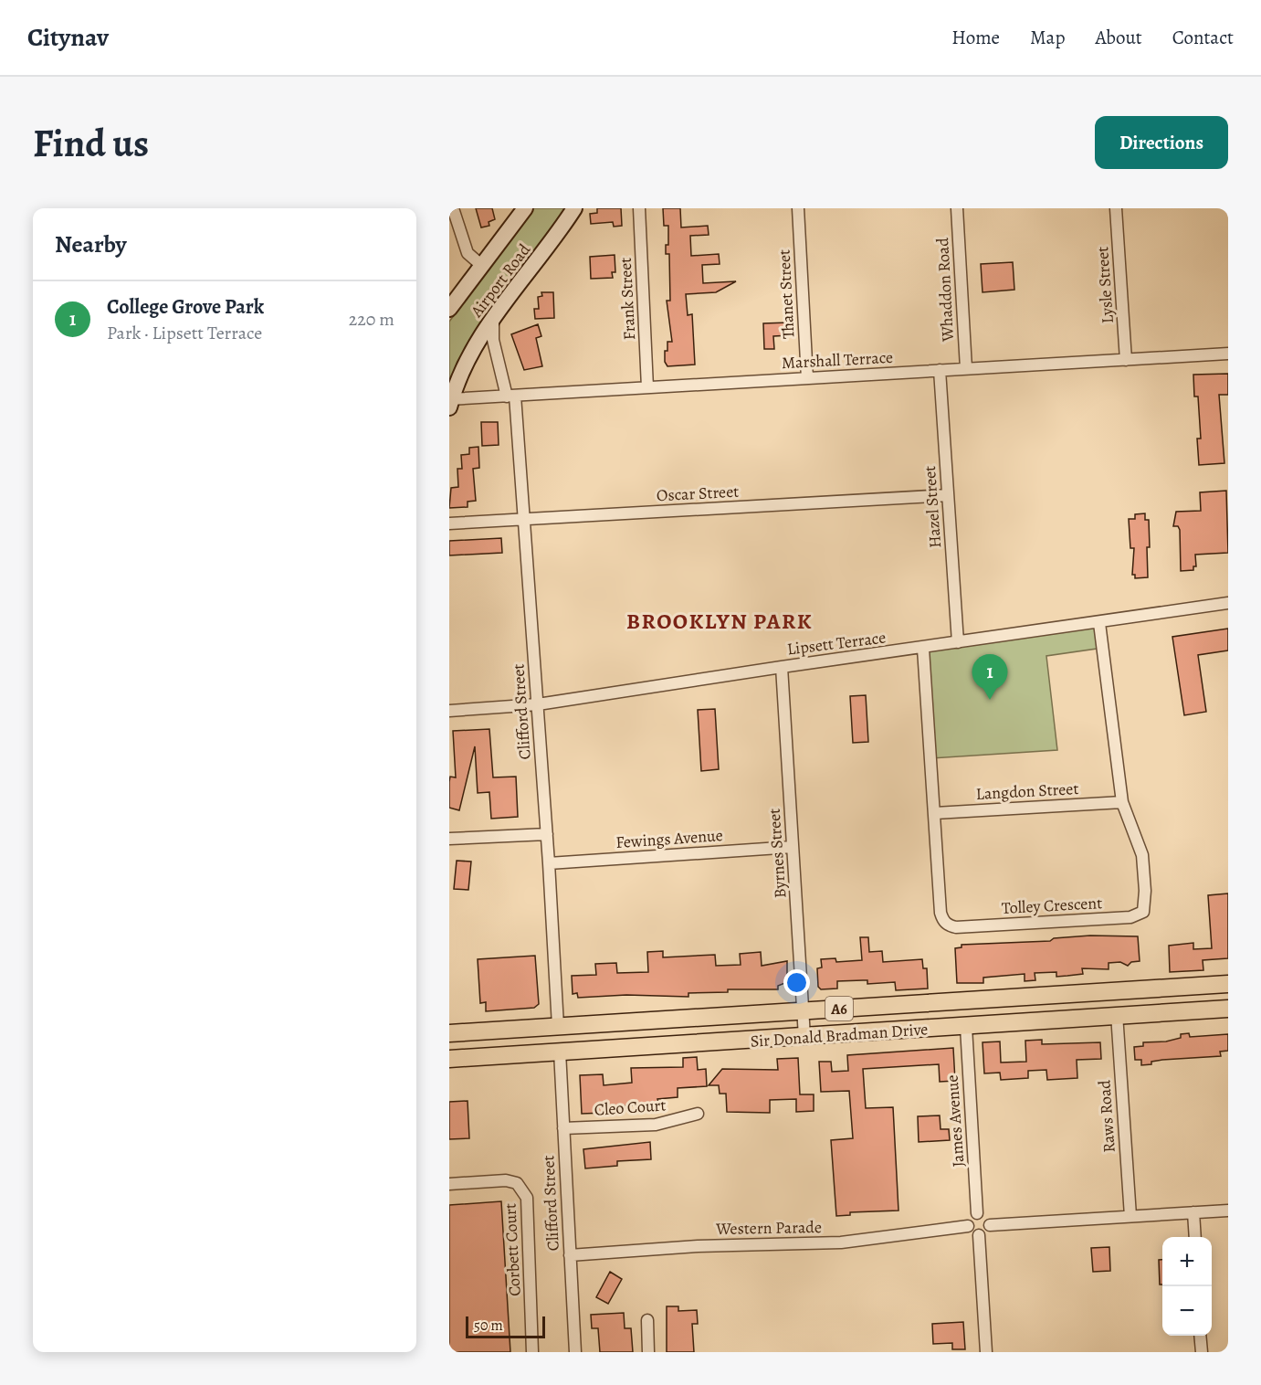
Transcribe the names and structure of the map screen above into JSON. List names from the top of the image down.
{
  "streets": {
    "main road": ["Airport Road", "A6", "Sir Donald Bradman Drive"],
    "street": [
      "Lysle Street",
      "Whaddon Road",
      "Thanet Street",
      "Frank Street",
      "Marshall Terrace",
      "Oscar Street",
      "Hazel Street",
      "Lipsett Terrace",
      "Clifford Street",
      "Langdon Street",
      "Fewings Avenue",
      "Byrnes Street",
      "Tolley Crescent",
      "Cleo Court",
      "Raws Road",
      "James Avenue",
      "Western Parade",
      "Corbett Court"
    ]
  },
  "crossings": [
    ["Airport Road", "Marshall Terrace"],
    ["Airport Road", "Clifford Street"],
    ["Lysle Street", "Marshall Terrace"],
    ["Whaddon Road", "Marshall Terrace"],
    ["Thanet Street", "Marshall Terrace"],
    ["Frank Street", "Marshall Terrace"],
    ["Marshall Terrace", "Hazel Street"],
    ["Marshall Terrace", "Clifford Street"],
    ["Oscar Street", "Hazel Street"],
    ["Oscar Street", "Clifford Street"],
    ["Hazel Street", "Lipsett Terrace"],
    ["Lipsett Terrace", "Clifford Street"],
    ["Lipsett Terrace", "Byrnes Street"],
    ["Lipsett Terrace", "Tolley Crescent"],
    ["Clifford Street", "Fewings Avenue"],
    ["Clifford Street", "Sir Donald Bradman Drive"],
    ["Clifford Street", "Cleo Court"],
    ["Clifford Street", "Western Parade"],
    ["Langdon Street", "Tolley Crescent"],
    ["Fewings Avenue", "Byrnes Street"],
    ["Byrnes Street", "Sir Donald Bradman Drive"],
    ["Sir Donald Bradman Drive", "Raws Road"],
    ["Sir Donald Bradman Drive", "James Avenue"],
    ["James Avenue", "Western Parade"]
  ],
  "districts": ["BROOKLYN PARK"],
  "scale_bar": "50 m",
  "page": {
    "header": "Citynav",
    "nav": [
      "Home",
      "Map",
      "About",
      "Contact"
    ],
    "buttons": "Directions",
    "title": "Find us",
    "heading": "Nearby",
    "list": [
      {
        "mark": "1",
        "name": "College Grove Park",
        "note": "Park · Lipsett Terrace",
        "value": "220 m"
      }
    ],
    "pins": "1",
    "map_buttons": ["+", "−"],
    "scale": "50 m"
  }
}
